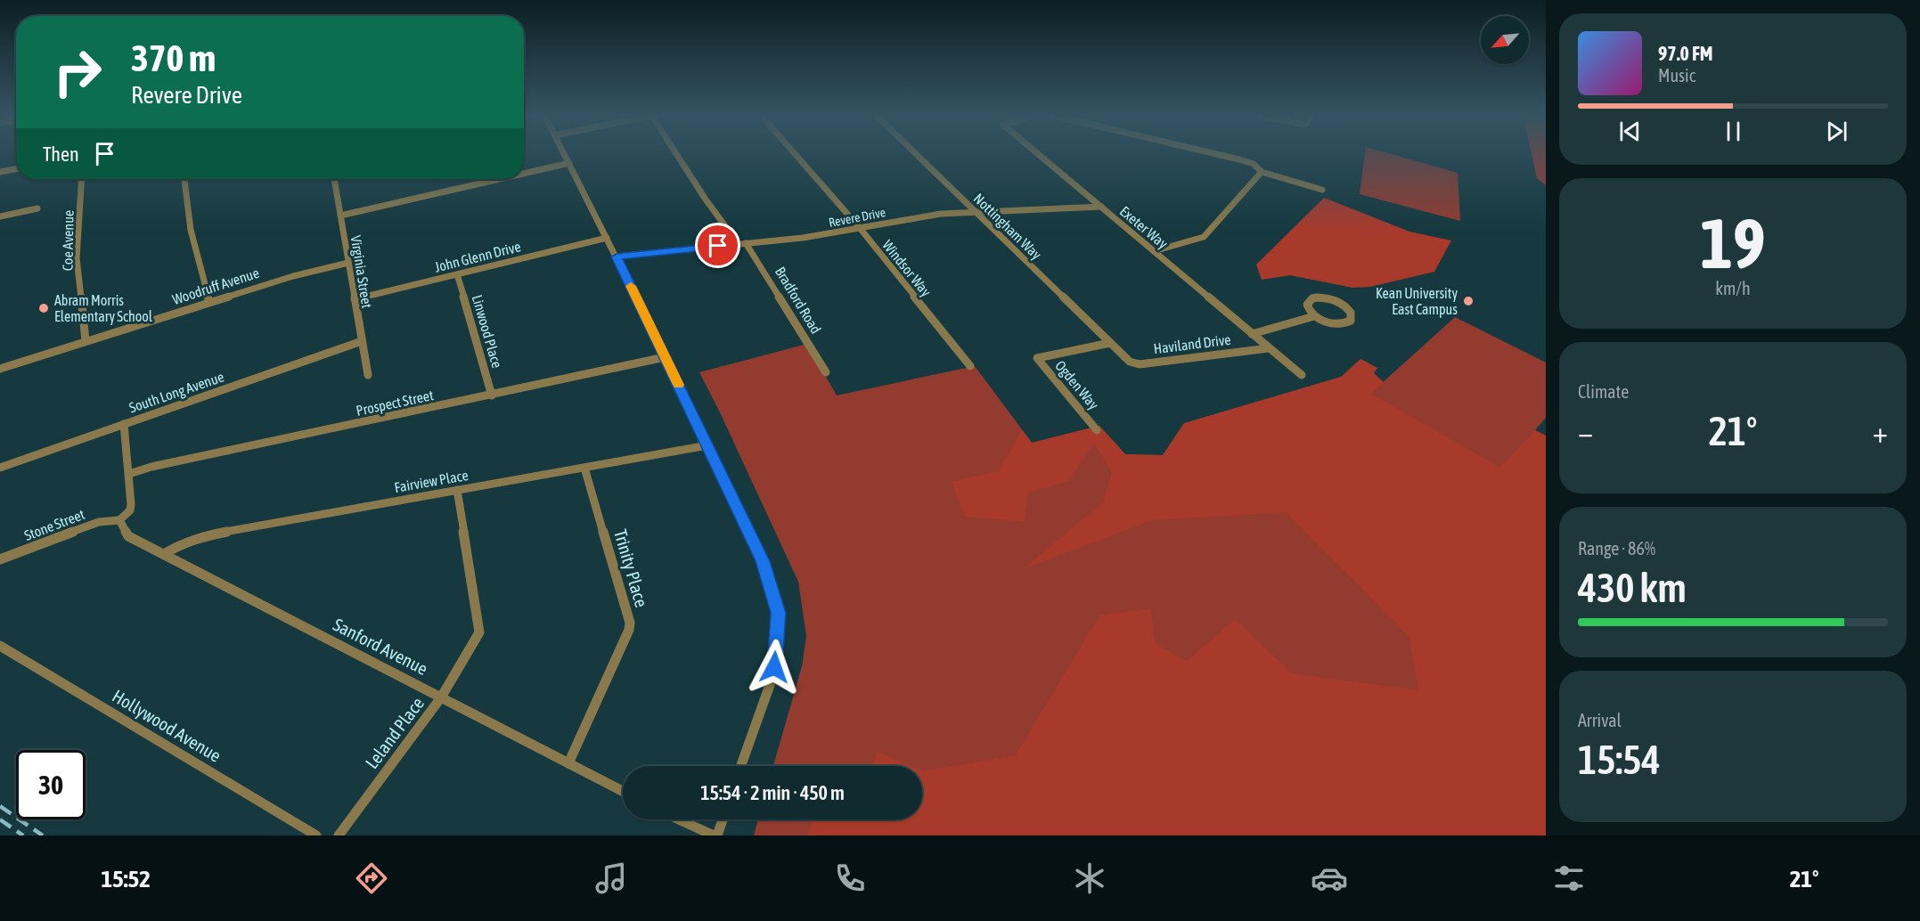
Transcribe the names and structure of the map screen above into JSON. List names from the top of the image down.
{
  "streets": {
    "street": [
      "Revere Drive",
      "Nottingham Way",
      "Exeter Way",
      "Coe Avenue",
      "John Glenn Drive",
      "Windsor Way",
      "Virginia Street",
      "Woodruff Avenue",
      "Bradford Road",
      "Linwood Place",
      "Haviland Drive",
      "Ogden Way",
      "South Long Avenue",
      "Prospect Street",
      "Fairview Place",
      "Stone Street",
      "Trinity Place",
      "Sanford Avenue",
      "Hollywood Avenue",
      "Leland Place"
    ]
  },
  "crossings": [
    ["Revere Drive", "Nottingham Way"],
    ["Revere Drive", "Exeter Way"],
    ["Revere Drive", "Windsor Way"],
    ["Revere Drive", "Bradford Road"],
    ["Nottingham Way", "Haviland Drive"],
    ["Nottingham Way", "Ogden Way"],
    ["Exeter Way", "Haviland Drive"],
    ["Coe Avenue", "Woodruff Avenue"],
    ["John Glenn Drive", "Virginia Street"],
    ["John Glenn Drive", "Linwood Place"],
    ["Virginia Street", "Woodruff Avenue"],
    ["Virginia Street", "South Long Avenue"],
    ["Linwood Place", "Prospect Street"],
    ["Fairview Place", "Trinity Place"],
    ["Fairview Place", "Sanford Avenue"],
    ["Fairview Place", "Leland Place"],
    ["Stone Street", "Sanford Avenue"],
    ["Trinity Place", "Sanford Avenue"],
    ["Sanford Avenue", "Leland Place"]
  ],
  "places": ["Kean University East Campus", "Abram Morris Elementary School"],
  "north": "bottom left",
  "page": {
    "turn": ["370 m", "Revere Drive"],
    "song": ["97.0 FM", "Music"],
    "then": "Then",
    "tile": [
      ["19", "km/h"],
      "Climate",
      ["Range · 86%", "430 km"],
      ["Arrival", "15:54"]
    ],
    "heat": ["−", "21°", "+"],
    "limit": "30",
    "trip": "15:54 · 2 min · 450 m",
    "tabs": ["15:52", "21°"]
  }
}
